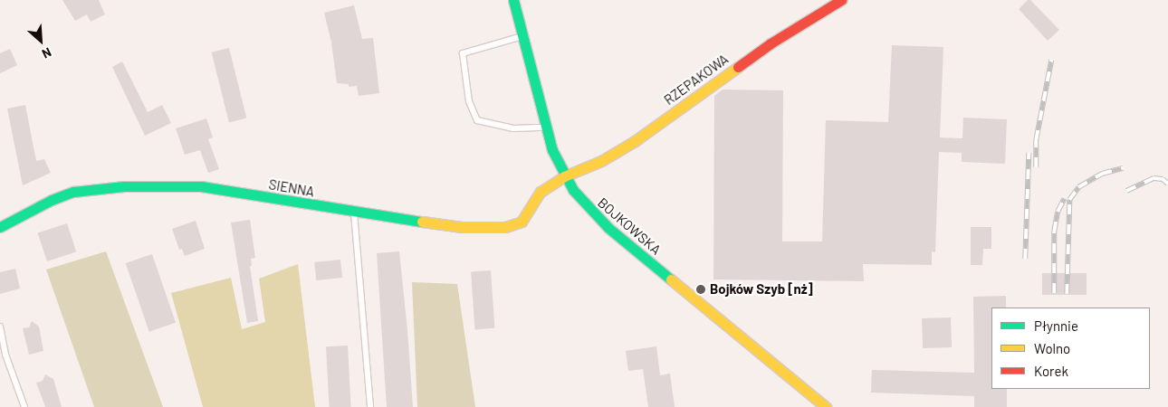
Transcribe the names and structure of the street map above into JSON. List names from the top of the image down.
{
  "streets": {
    "street": ["RZEPAKOWA", "SIENNA", "BOJKOWSKA"]
  },
  "crossings": [
    ["RZEPAKOWA", "SIENNA"],
    ["RZEPAKOWA", "BOJKOWSKA"],
    ["SIENNA", "BOJKOWSKA"]
  ],
  "places": ["Bojków Szyb [nż]"],
  "legend": ["Płynnie", "Wolno", "Korek"],
  "north": "bottom right"
}
